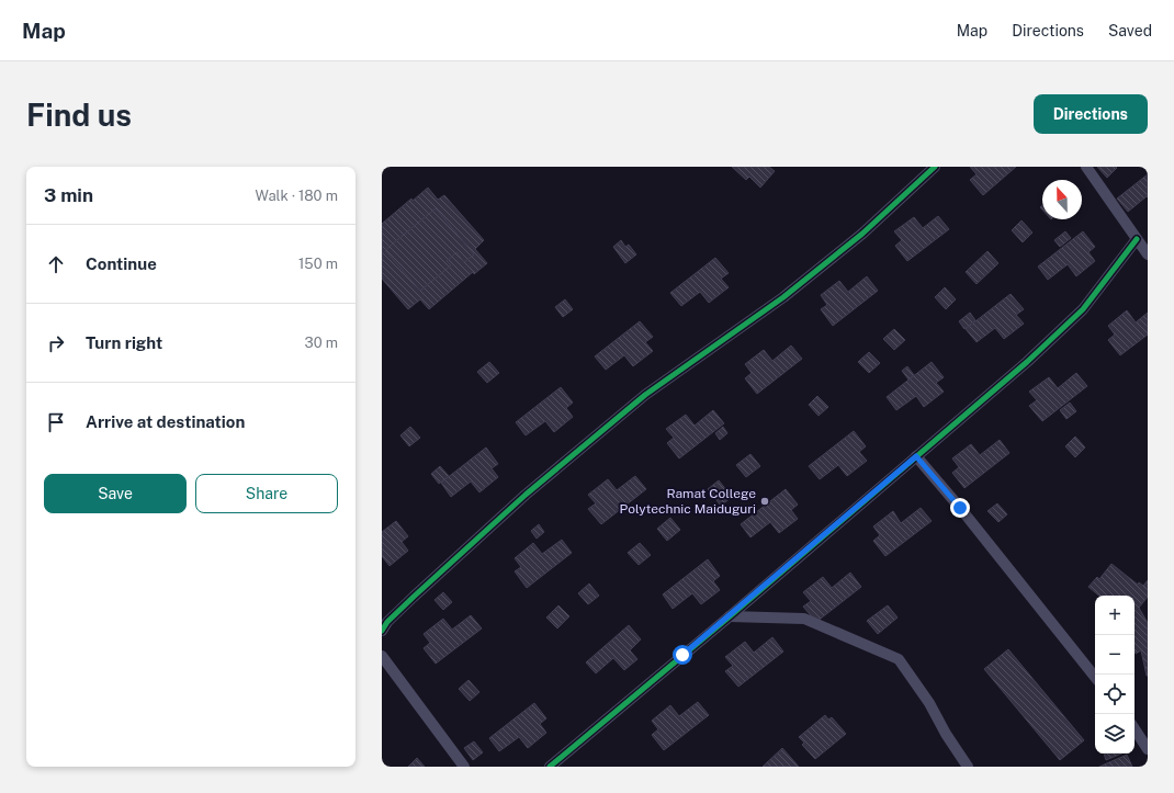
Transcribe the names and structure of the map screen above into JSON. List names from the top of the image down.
{
  "places": ["Ramat College Polytechnic Maiduguri"],
  "north": "top",
  "page": {
    "header": "Map",
    "nav": ["Map", "Directions", "Saved"],
    "buttons": [
      "Directions",
      ["Save", "Share"]
    ],
    "title": "Find us",
    "heading": ["3 min", "Walk · 180 m"],
    "list": [
      ["Continue", "150 m"],
      ["Turn right", "30 m"],
      "Arrive at destination"
    ],
    "map_buttons": ["+", "−"]
  }
}
